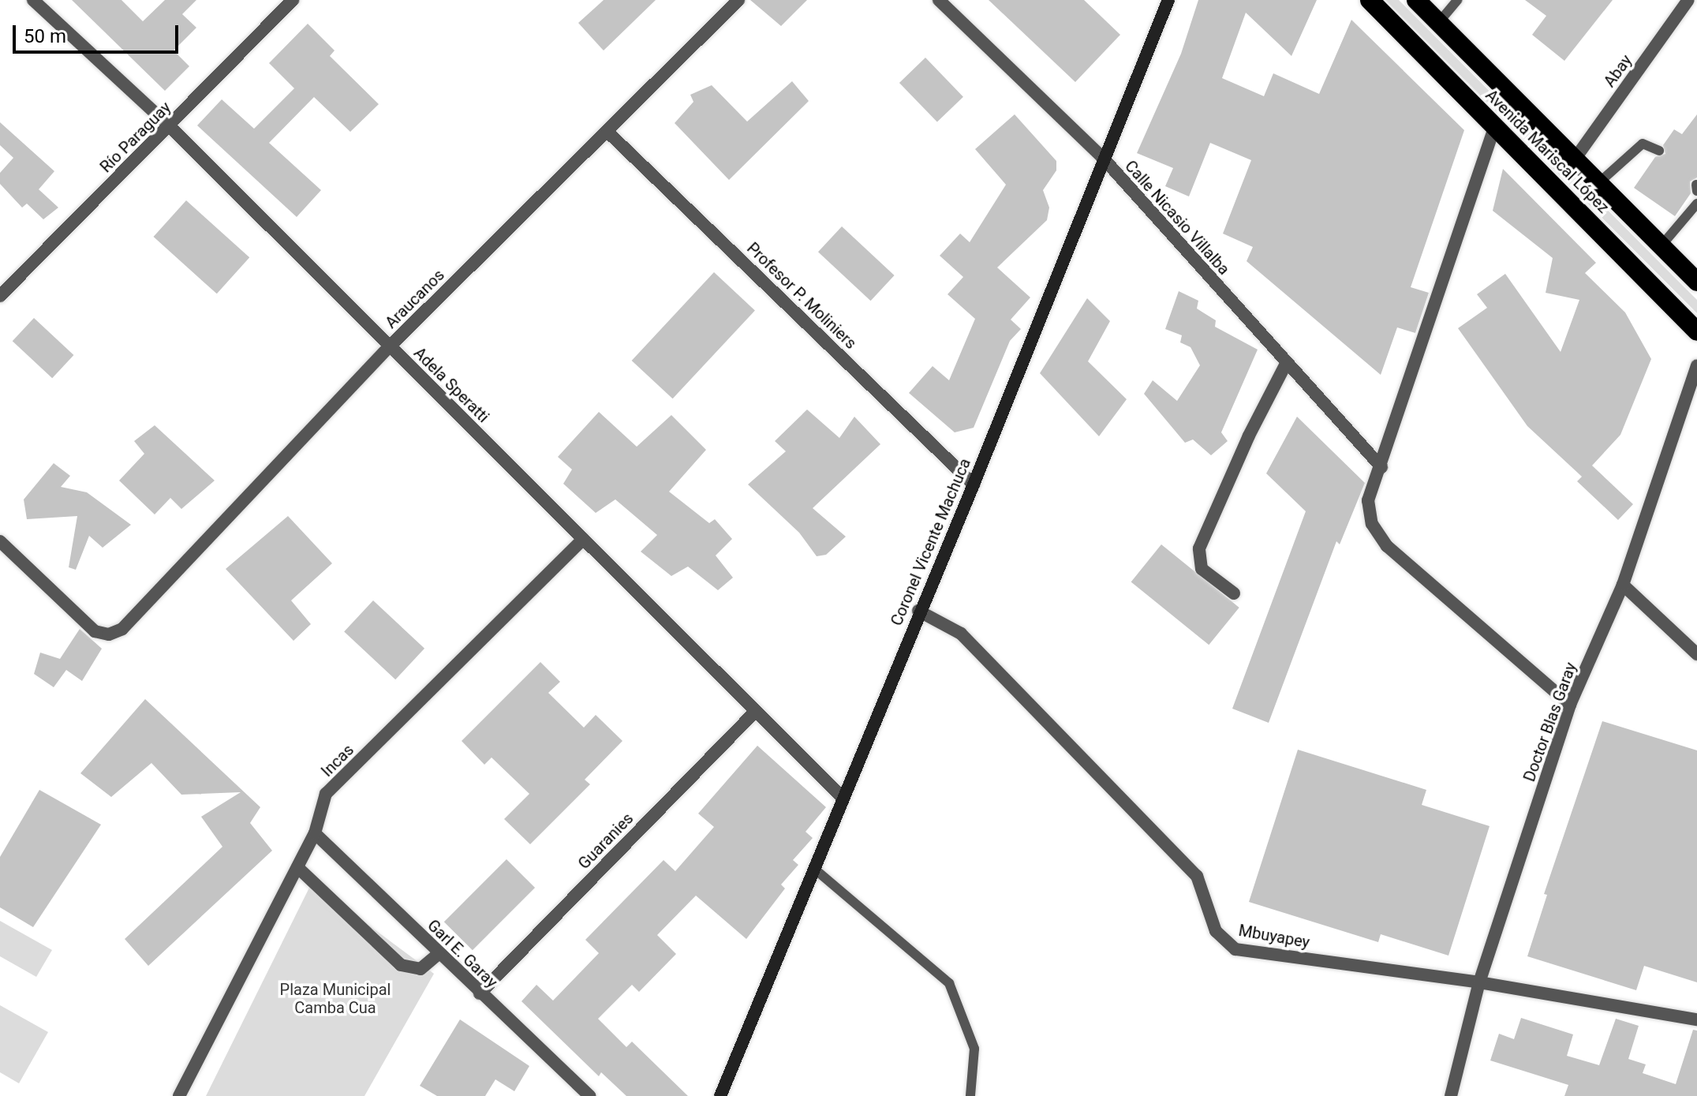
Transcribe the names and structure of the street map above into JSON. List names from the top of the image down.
{
  "streets": {
    "highway": ["Avenida Mariscal López"],
    "street": [
      "Abay",
      "Río Paraguay",
      "Calle Nicasio Villalba",
      "Profesor P. Moliniers",
      "Araucanos",
      "Adela Speratti",
      "Coronel Vicente Machuca",
      "Doctor Blas Garay",
      "Incas",
      "Guaranies",
      "Mbuyapey",
      "Garl E. Garay"
    ]
  },
  "crossings": [
    ["Abay", "Avenida Mariscal López"],
    ["Río Paraguay", "Adela Speratti"],
    ["Calle Nicasio Villalba", "Coronel Vicente Machuca"],
    ["Profesor P. Moliniers", "Araucanos"],
    ["Profesor P. Moliniers", "Coronel Vicente Machuca"],
    ["Araucanos", "Adela Speratti"],
    ["Adela Speratti", "Coronel Vicente Machuca"],
    ["Adela Speratti", "Incas"],
    ["Adela Speratti", "Guaranies"],
    ["Coronel Vicente Machuca", "Mbuyapey"],
    ["Doctor Blas Garay", "Mbuyapey"],
    ["Incas", "Garl E. Garay"],
    ["Guaranies", "Garl E. Garay"]
  ],
  "parks": ["Plaza Municipal Camba Cua"],
  "scale_bar": "50 m"
}
